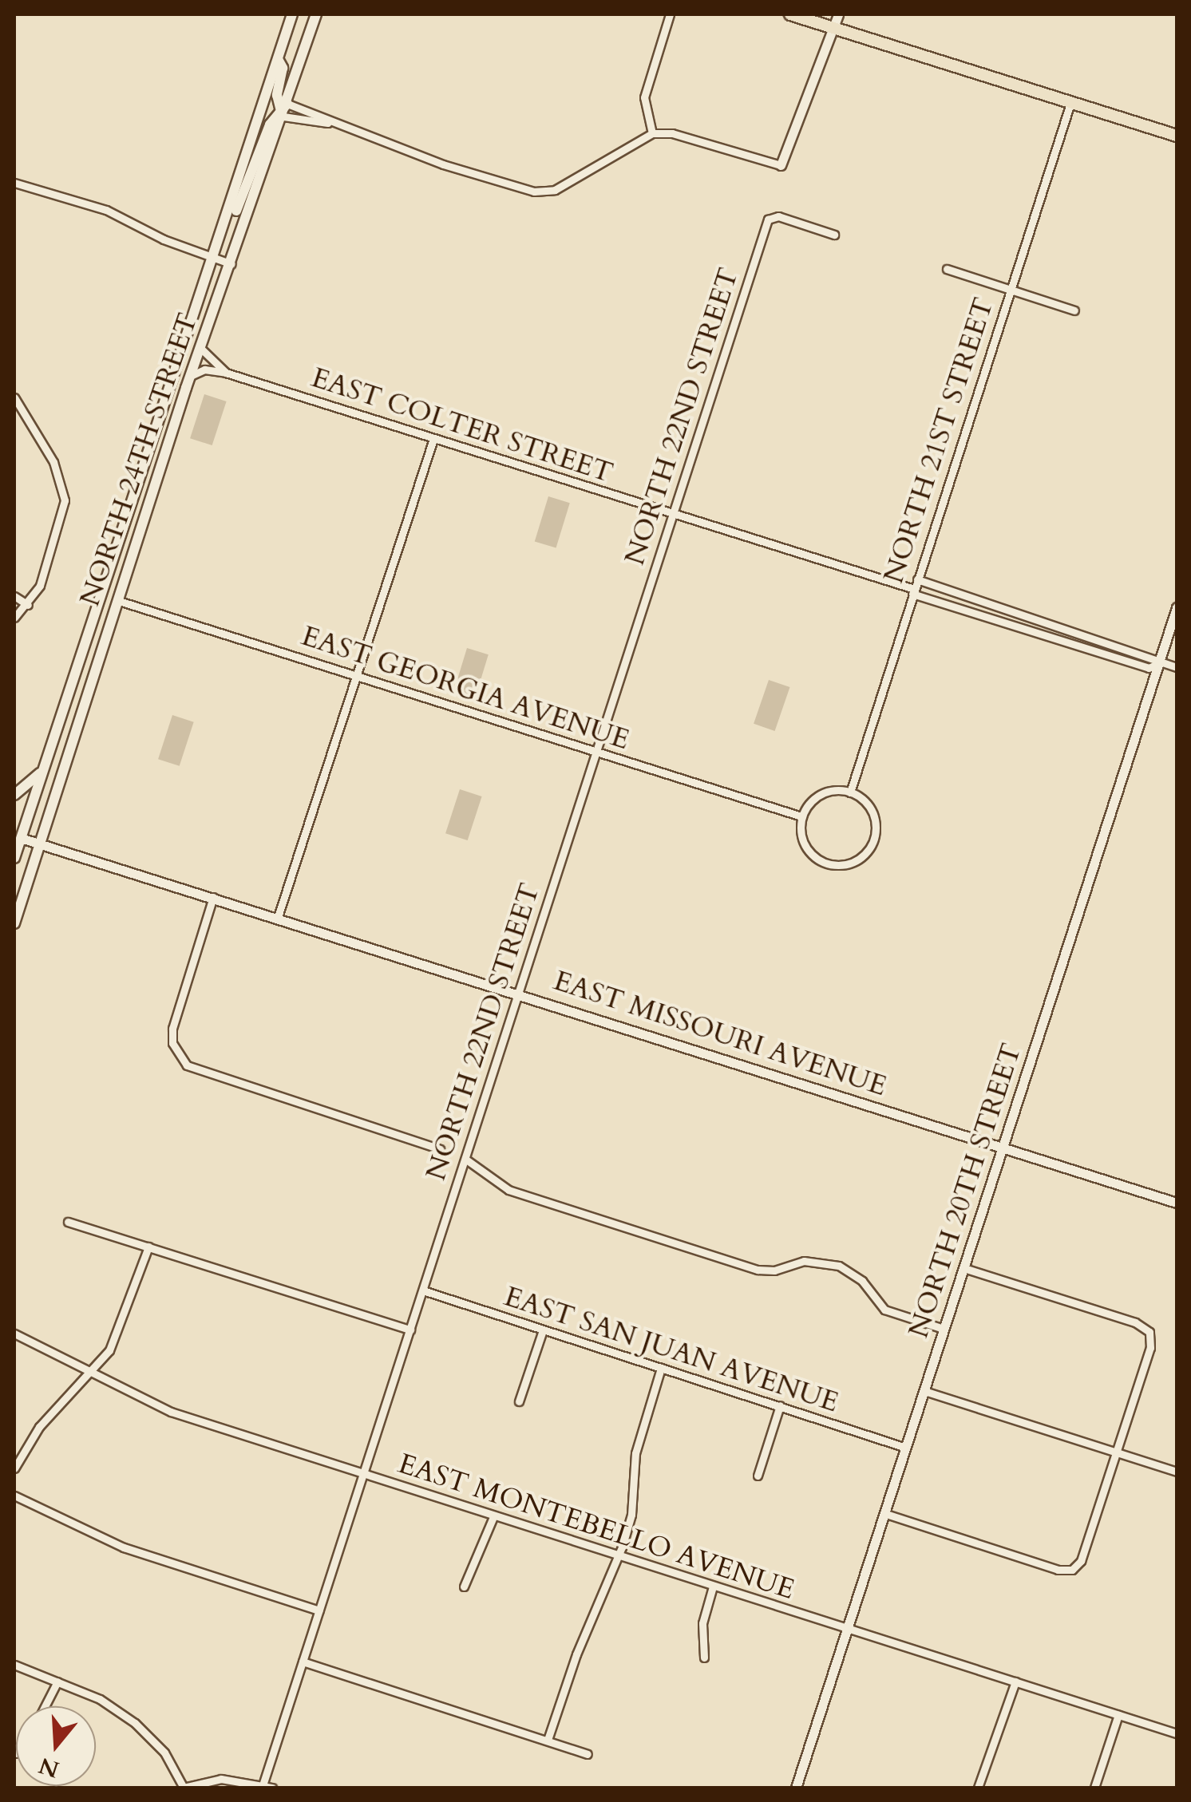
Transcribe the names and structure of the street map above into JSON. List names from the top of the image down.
{
  "streets": {
    "main road": ["NORTH 24TH STREET"],
    "street": [
      "NORTH 22ND STREET",
      "EAST COLTER STREET",
      "NORTH 21ST STREET",
      "EAST GEORGIA AVENUE",
      "EAST MISSOURI AVENUE",
      "NORTH 20TH STREET",
      "EAST SAN JUAN AVENUE",
      "EAST MONTEBELLO AVENUE"
    ]
  },
  "crossings": [
    ["NORTH 22ND STREET", "EAST COLTER STREET"],
    ["NORTH 22ND STREET", "EAST GEORGIA AVENUE"],
    ["NORTH 22ND STREET", "EAST MISSOURI AVENUE"],
    ["NORTH 22ND STREET", "EAST SAN JUAN AVENUE"],
    ["NORTH 22ND STREET", "EAST MONTEBELLO AVENUE"],
    ["EAST COLTER STREET", "NORTH 21ST STREET"],
    ["EAST COLTER STREET", "NORTH 24TH STREET"],
    ["EAST COLTER STREET", "NORTH 20TH STREET"],
    ["NORTH 21ST STREET", "EAST GEORGIA AVENUE"],
    ["NORTH 24TH STREET", "EAST GEORGIA AVENUE"],
    ["NORTH 24TH STREET", "EAST MISSOURI AVENUE"],
    ["EAST MISSOURI AVENUE", "NORTH 20TH STREET"],
    ["NORTH 20TH STREET", "EAST SAN JUAN AVENUE"],
    ["NORTH 20TH STREET", "EAST MONTEBELLO AVENUE"]
  ],
  "north": "bottom"
}
